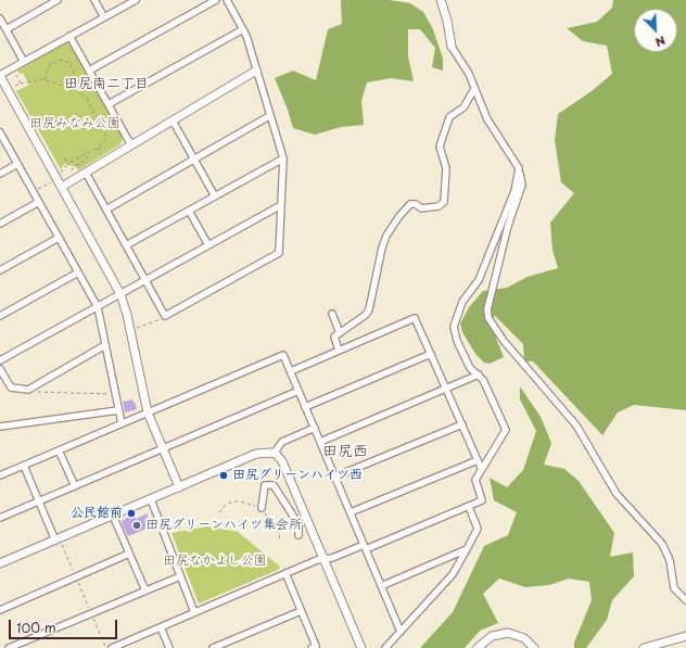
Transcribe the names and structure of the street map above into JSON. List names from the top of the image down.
{
  "districts": ["田尻南二丁目", "田尻西"],
  "parks": ["田尻みなみ公園", "田尻なかよし公園"],
  "places": ["田尻グリーンハイツ西", "公民館前", "田尻グリーンハイツ集会所"],
  "scale_bar": "100 m",
  "north": "bottom right"
}
